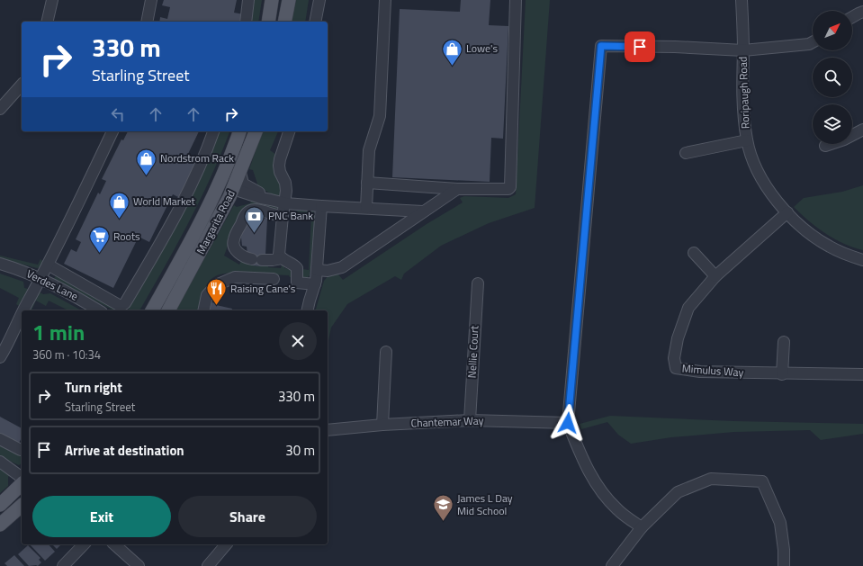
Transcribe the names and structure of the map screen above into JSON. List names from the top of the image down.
{
  "streets": {
    "main road": ["Margarita Road"],
    "street": [
      "Roripaugh Road",
      "Verdes Lane",
      "Nellie Court",
      "Mimulus Way",
      "Chantemar Way"
    ]
  },
  "crossings": [
    ["Roripaugh Road", "Mimulus Way"],
    ["Nellie Court", "Chantemar Way"]
  ],
  "places": {
    "shop": ["Lowe's", "Nordstrom Rack", "World Market"],
    "bank": ["PNC Bank"],
    "supermarket": ["Roots"],
    "restaurant": ["Raising Cane's"],
    "school or university": ["James L Day Mid School"]
  },
  "north": "top right",
  "page": {
    "turn": ["330 m", "Starling Street"],
    "heading": ["1 min", "360 m · 10:34"],
    "list": [
      {
        "name": "Turn right",
        "note": "Starling Street",
        "value": "330 m"
      },
      {
        "name": "Arrive at destination",
        "value": "30 m"
      }
    ],
    "buttons": ["Exit", "Share"]
  }
}
